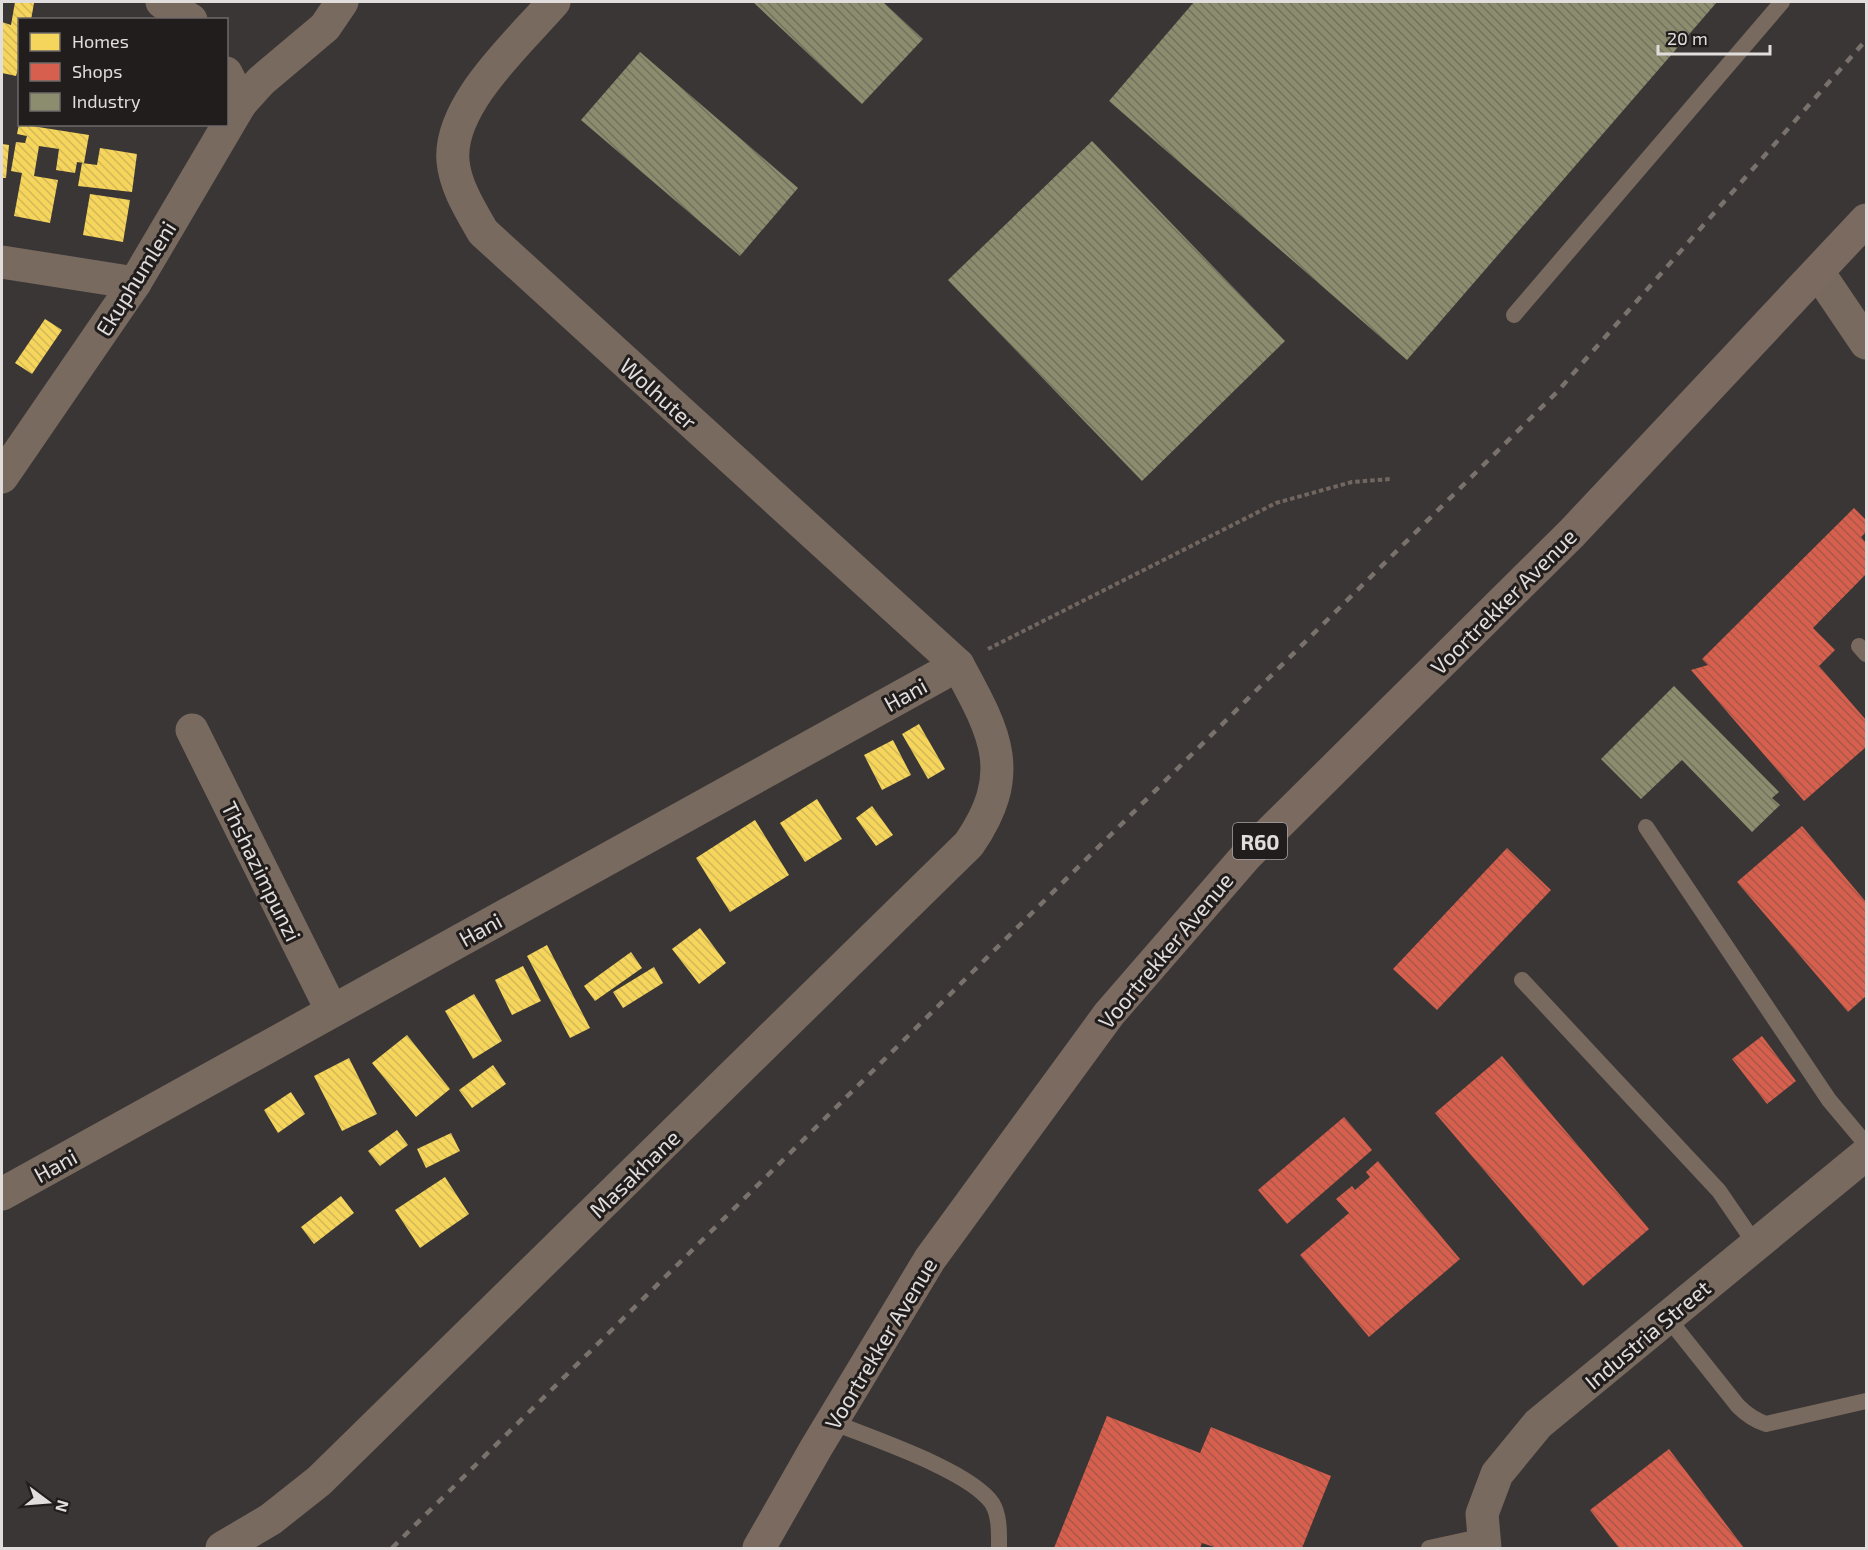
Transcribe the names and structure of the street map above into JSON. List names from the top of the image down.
{
  "streets": {
    "main road": ["Voortrekker Avenue", "R60"],
    "street": [
      "Ekuphumleni",
      "Wolhuter",
      "Hani",
      "Thshazimpunzi",
      "Masakhane",
      "Industria Street"
    ]
  },
  "crossings": [
    ["Wolhuter", "Hani"],
    ["Wolhuter", "Masakhane"],
    ["Hani", "Thshazimpunzi"]
  ],
  "legend": ["Homes", "Shops", "Industry"],
  "scale_bar": "20 m",
  "north": "right"
}
